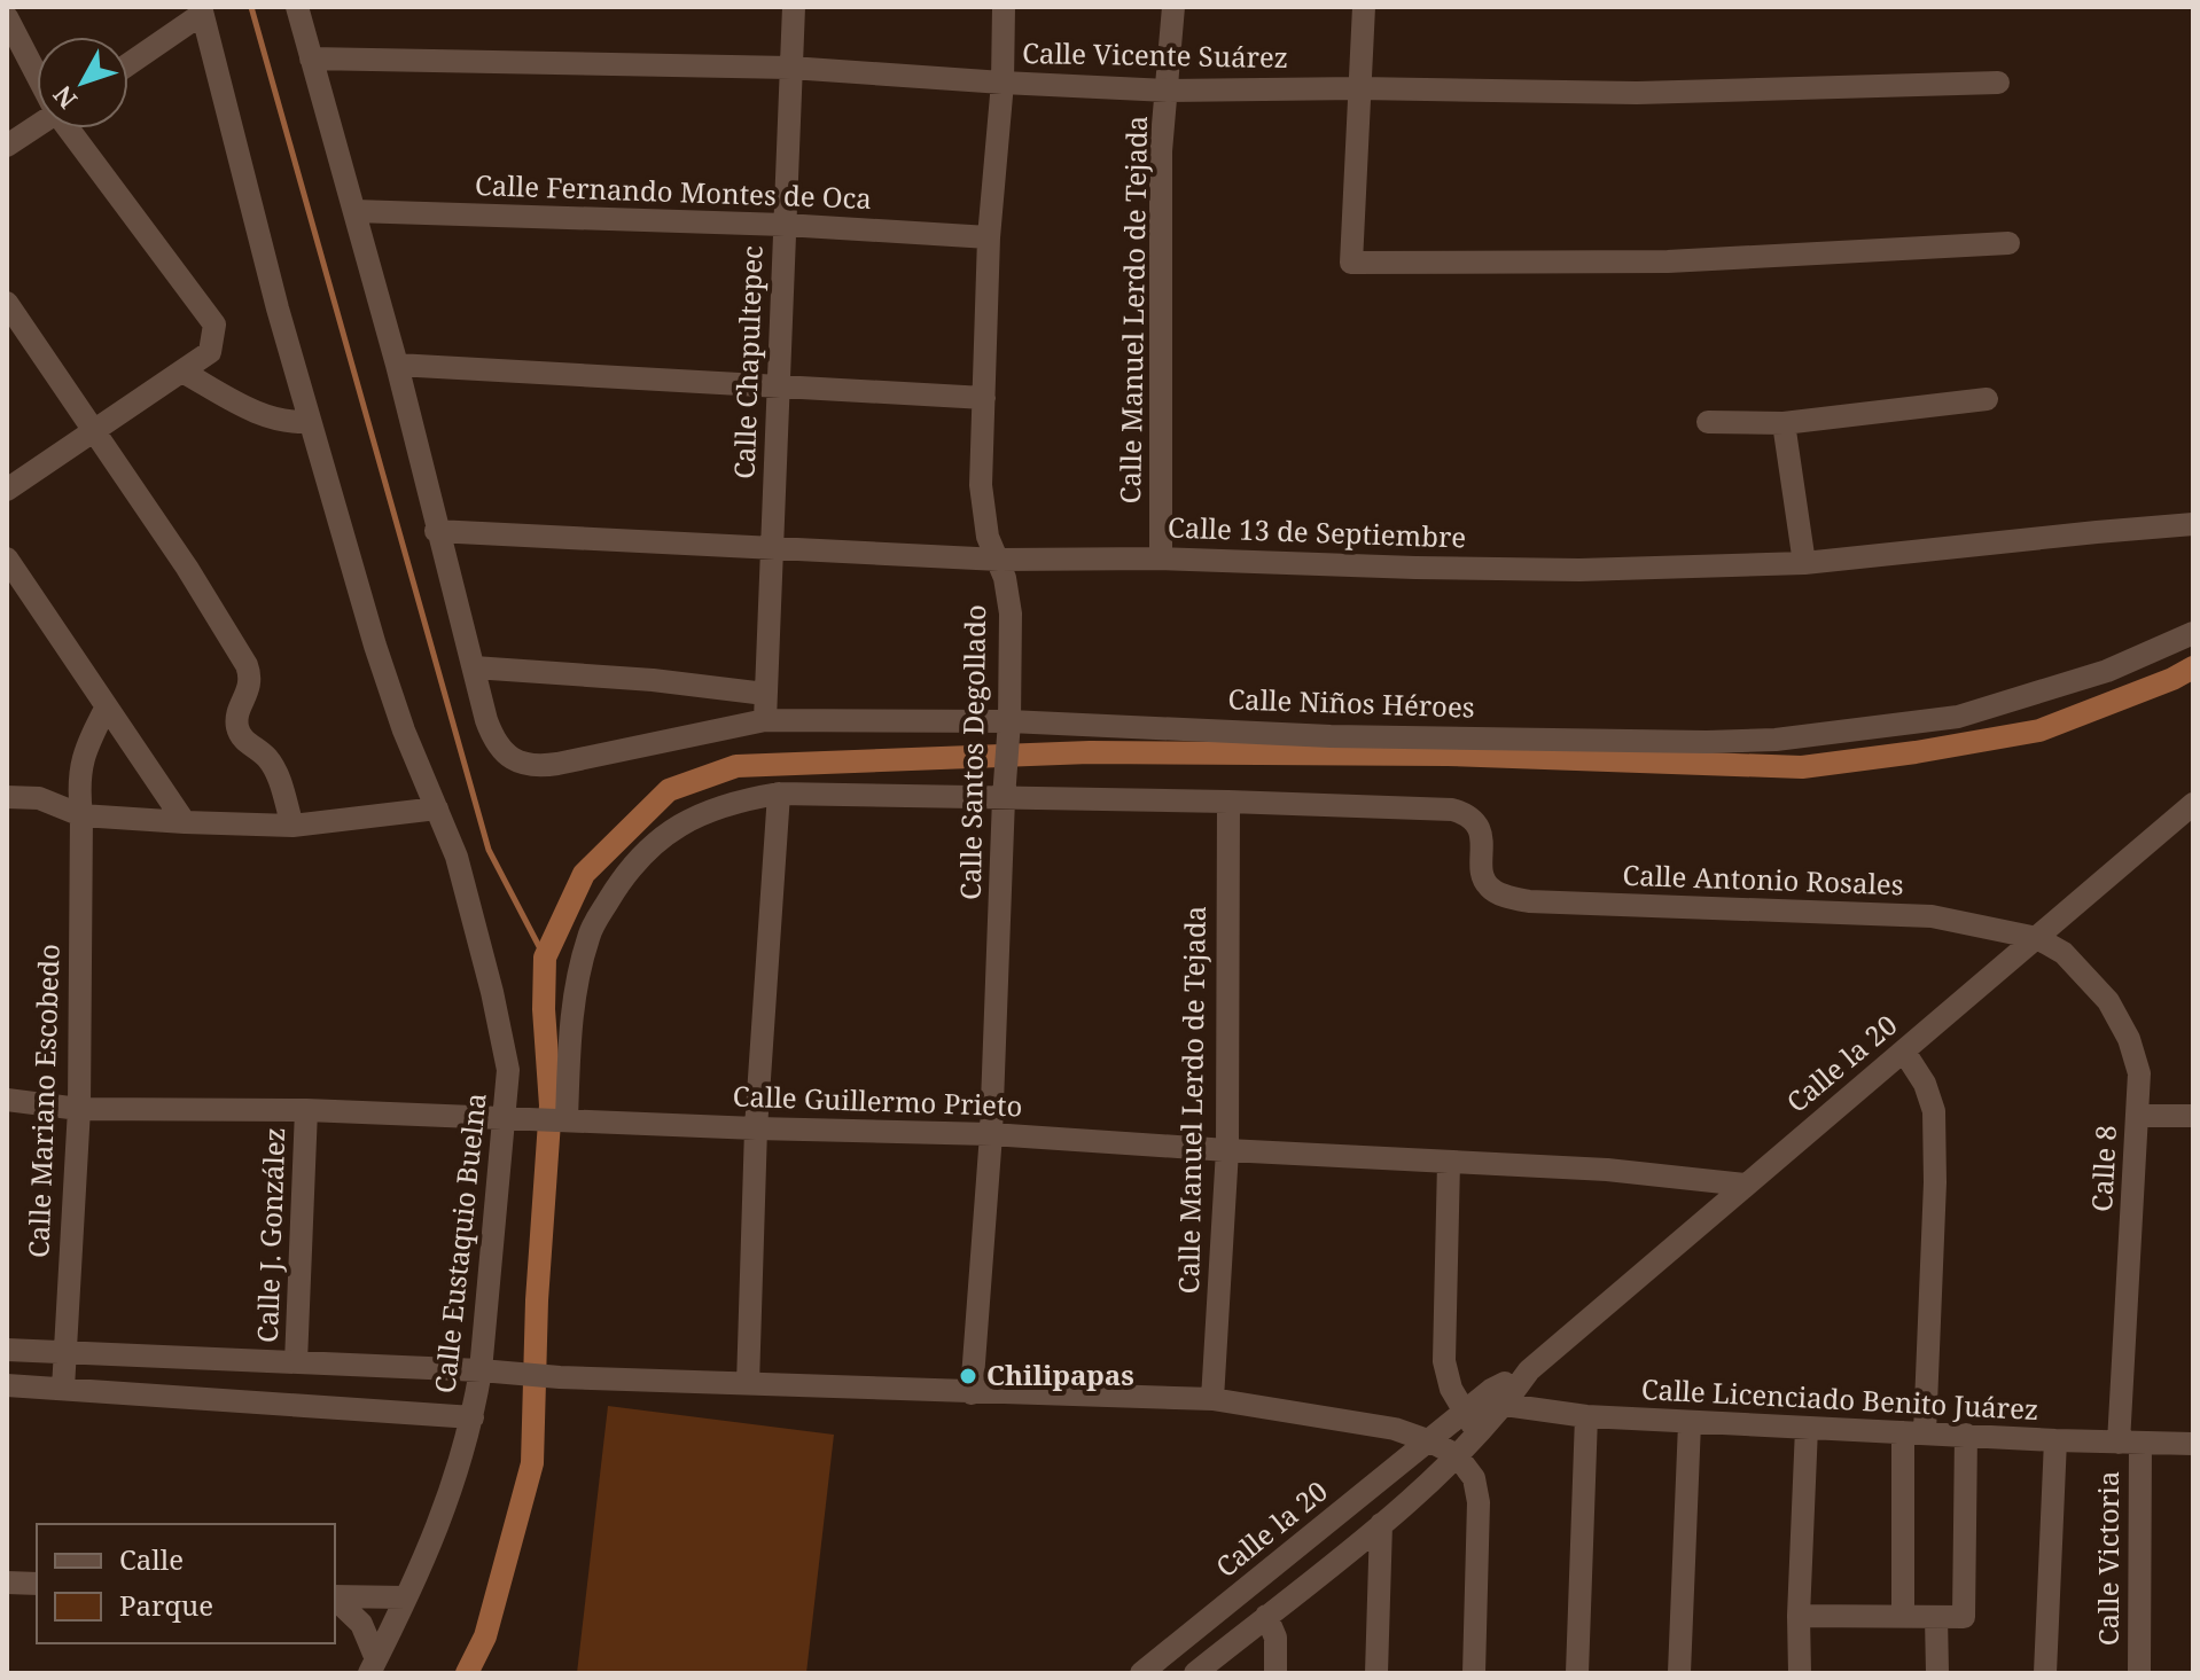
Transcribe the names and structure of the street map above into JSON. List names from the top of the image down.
{
  "streets": {
    "street": [
      "Calle Vicente Suárez",
      "Calle Fernando Montes de Oca",
      "Calle Manuel Lerdo de Tejada",
      "Calle Chapultepec",
      "Calle 13 de Septiembre",
      "Calle Niños Héroes",
      "Calle Santos Degollado",
      "Calle Antonio Rosales",
      "Calle la 20",
      "Calle Mariano Escobedo",
      "Calle Guillermo Prieto",
      "Calle 8",
      "Calle J. González",
      "Calle Eustaquio Buelna",
      "Calle Licenciado Benito Juárez",
      "Calle Victoria"
    ]
  },
  "crossings": [
    ["Calle Vicente Suárez", "Calle Manuel Lerdo de Tejada"],
    ["Calle Vicente Suárez", "Calle Chapultepec"],
    ["Calle Vicente Suárez", "Calle Santos Degollado"],
    ["Calle Fernando Montes de Oca", "Calle Chapultepec"],
    ["Calle Fernando Montes de Oca", "Calle Santos Degollado"],
    ["Calle Manuel Lerdo de Tejada", "Calle 13 de Septiembre"],
    ["Calle Manuel Lerdo de Tejada", "Calle Antonio Rosales"],
    ["Calle Manuel Lerdo de Tejada", "Calle Guillermo Prieto"],
    ["Calle Chapultepec", "Calle 13 de Septiembre"],
    ["Calle Chapultepec", "Calle Niños Héroes"],
    ["Calle 13 de Septiembre", "Calle Santos Degollado"],
    ["Calle Niños Héroes", "Calle Santos Degollado"],
    ["Calle Santos Degollado", "Calle Guillermo Prieto"],
    ["Calle Antonio Rosales", "Calle la 20"],
    ["Calle Antonio Rosales", "Calle 8"],
    ["Calle la 20", "Calle Guillermo Prieto"],
    ["Calle la 20", "Calle 8"],
    ["Calle la 20", "Calle Licenciado Benito Juárez"],
    ["Calle Mariano Escobedo", "Calle Guillermo Prieto"],
    ["Calle Guillermo Prieto", "Calle J. González"],
    ["Calle Guillermo Prieto", "Calle Eustaquio Buelna"],
    ["Calle 8", "Calle Licenciado Benito Juárez"],
    ["Calle 8", "Calle Victoria"],
    ["Calle Licenciado Benito Juárez", "Calle Victoria"]
  ],
  "places": ["Chilipapas"],
  "legend": ["Calle", "Parque"],
  "north": "bottom left"
}
